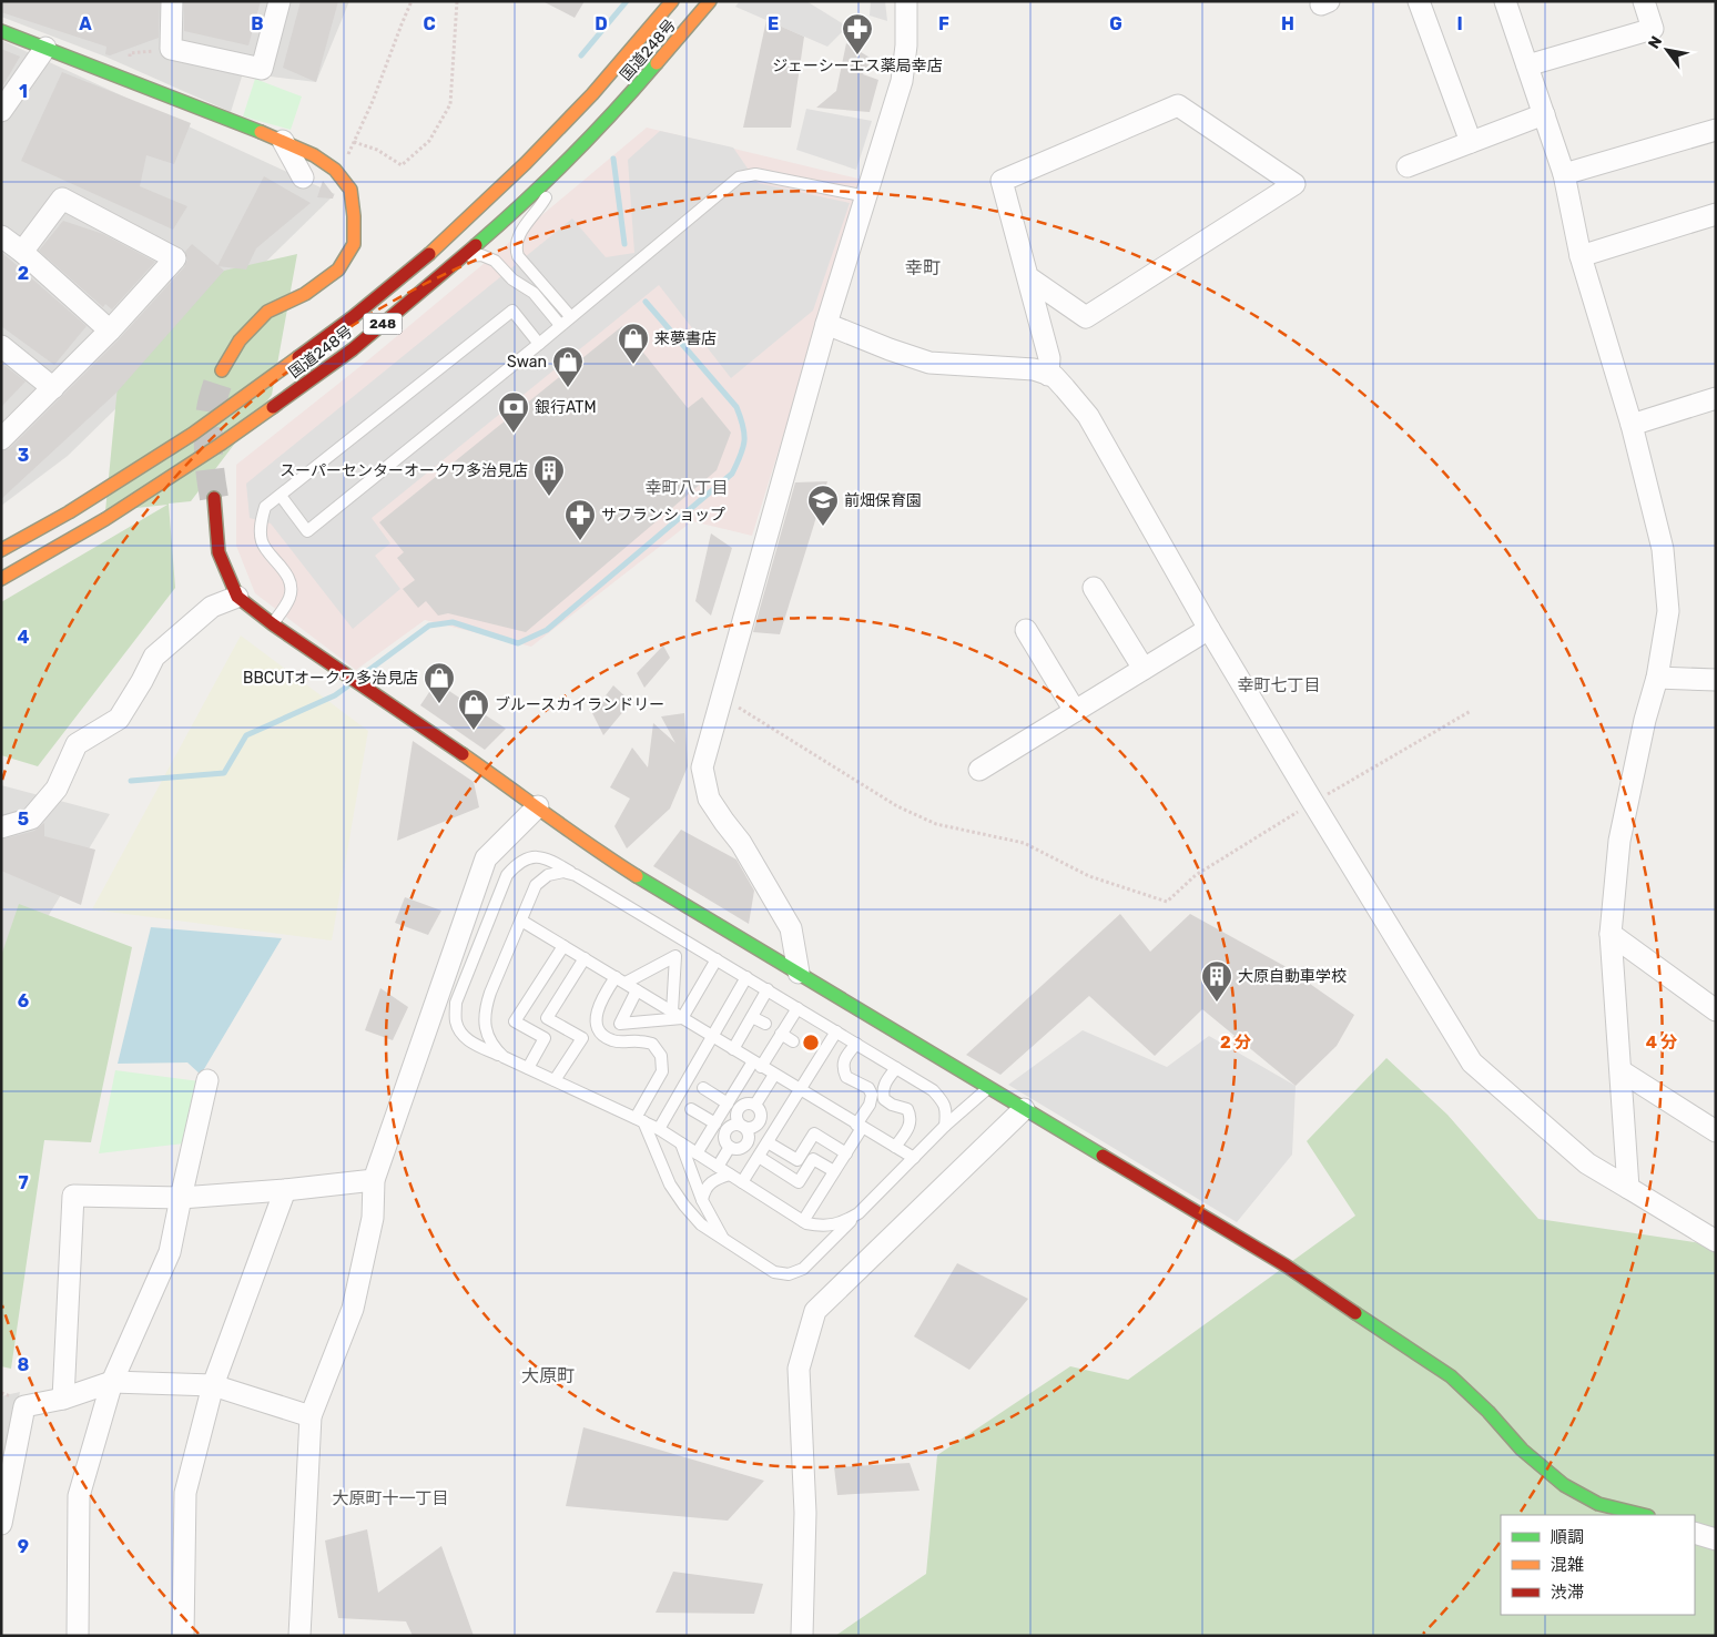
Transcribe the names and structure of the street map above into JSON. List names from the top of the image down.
{
  "streets": {
    "main road": ["国道248号", "248"]
  },
  "districts": [
    "幸町",
    "幸町八丁目",
    "幸町七丁目",
    "大原町",
    "大原町十一丁目"
  ],
  "places": {
    "pharmacy": ["ジェーシーエス薬局幸店", "サフランショップ"],
    "shop": [
      "来夢書店",
      "Swan",
      "BBCUTオークワ多治見店",
      "ブルースカイランドリー"
    ],
    "bank": ["銀行ATM"],
    "building": ["スーパーセンターオークワ多治見店", "大原自動車学校"],
    "school or university": ["前畑保育園"]
  },
  "legend": ["順調", "混雑", "渋滞"],
  "north": "top left",
  "grid": {
    "columns": [
      "A",
      "B",
      "C",
      "D",
      "E",
      "F",
      "G",
      "H",
      "I"
    ],
    "rows": [
      "1",
      "2",
      "3",
      "4",
      "5",
      "6",
      "7",
      "8",
      "9"
    ]
  },
  "rings": ["2 分", "4 分"]
}
